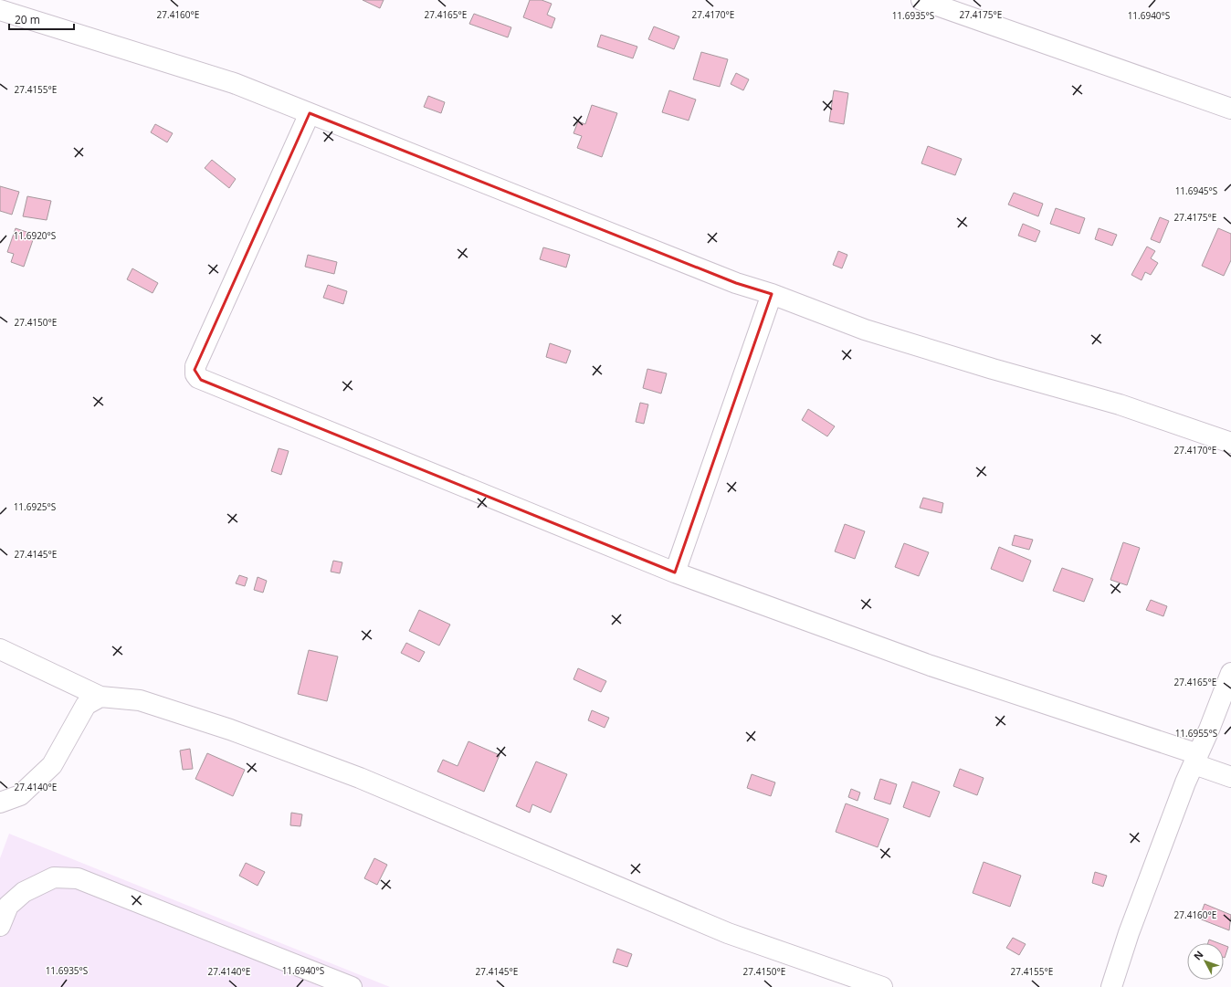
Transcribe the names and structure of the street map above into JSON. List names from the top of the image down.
{
  "scale_bar": "20 m",
  "north": "top left",
  "coordinates": [
    "27.4165°E",
    "27.4160°E",
    "27.4170°E",
    "27.4175°E",
    "11.6935°S",
    "11.6940°S",
    "27.4155°E",
    "11.6945°S",
    "11.6920°S",
    "27.4150°E",
    "11.6925°S",
    "27.4145°E",
    "11.6955°S",
    "27.4140°E"
  ]
}
